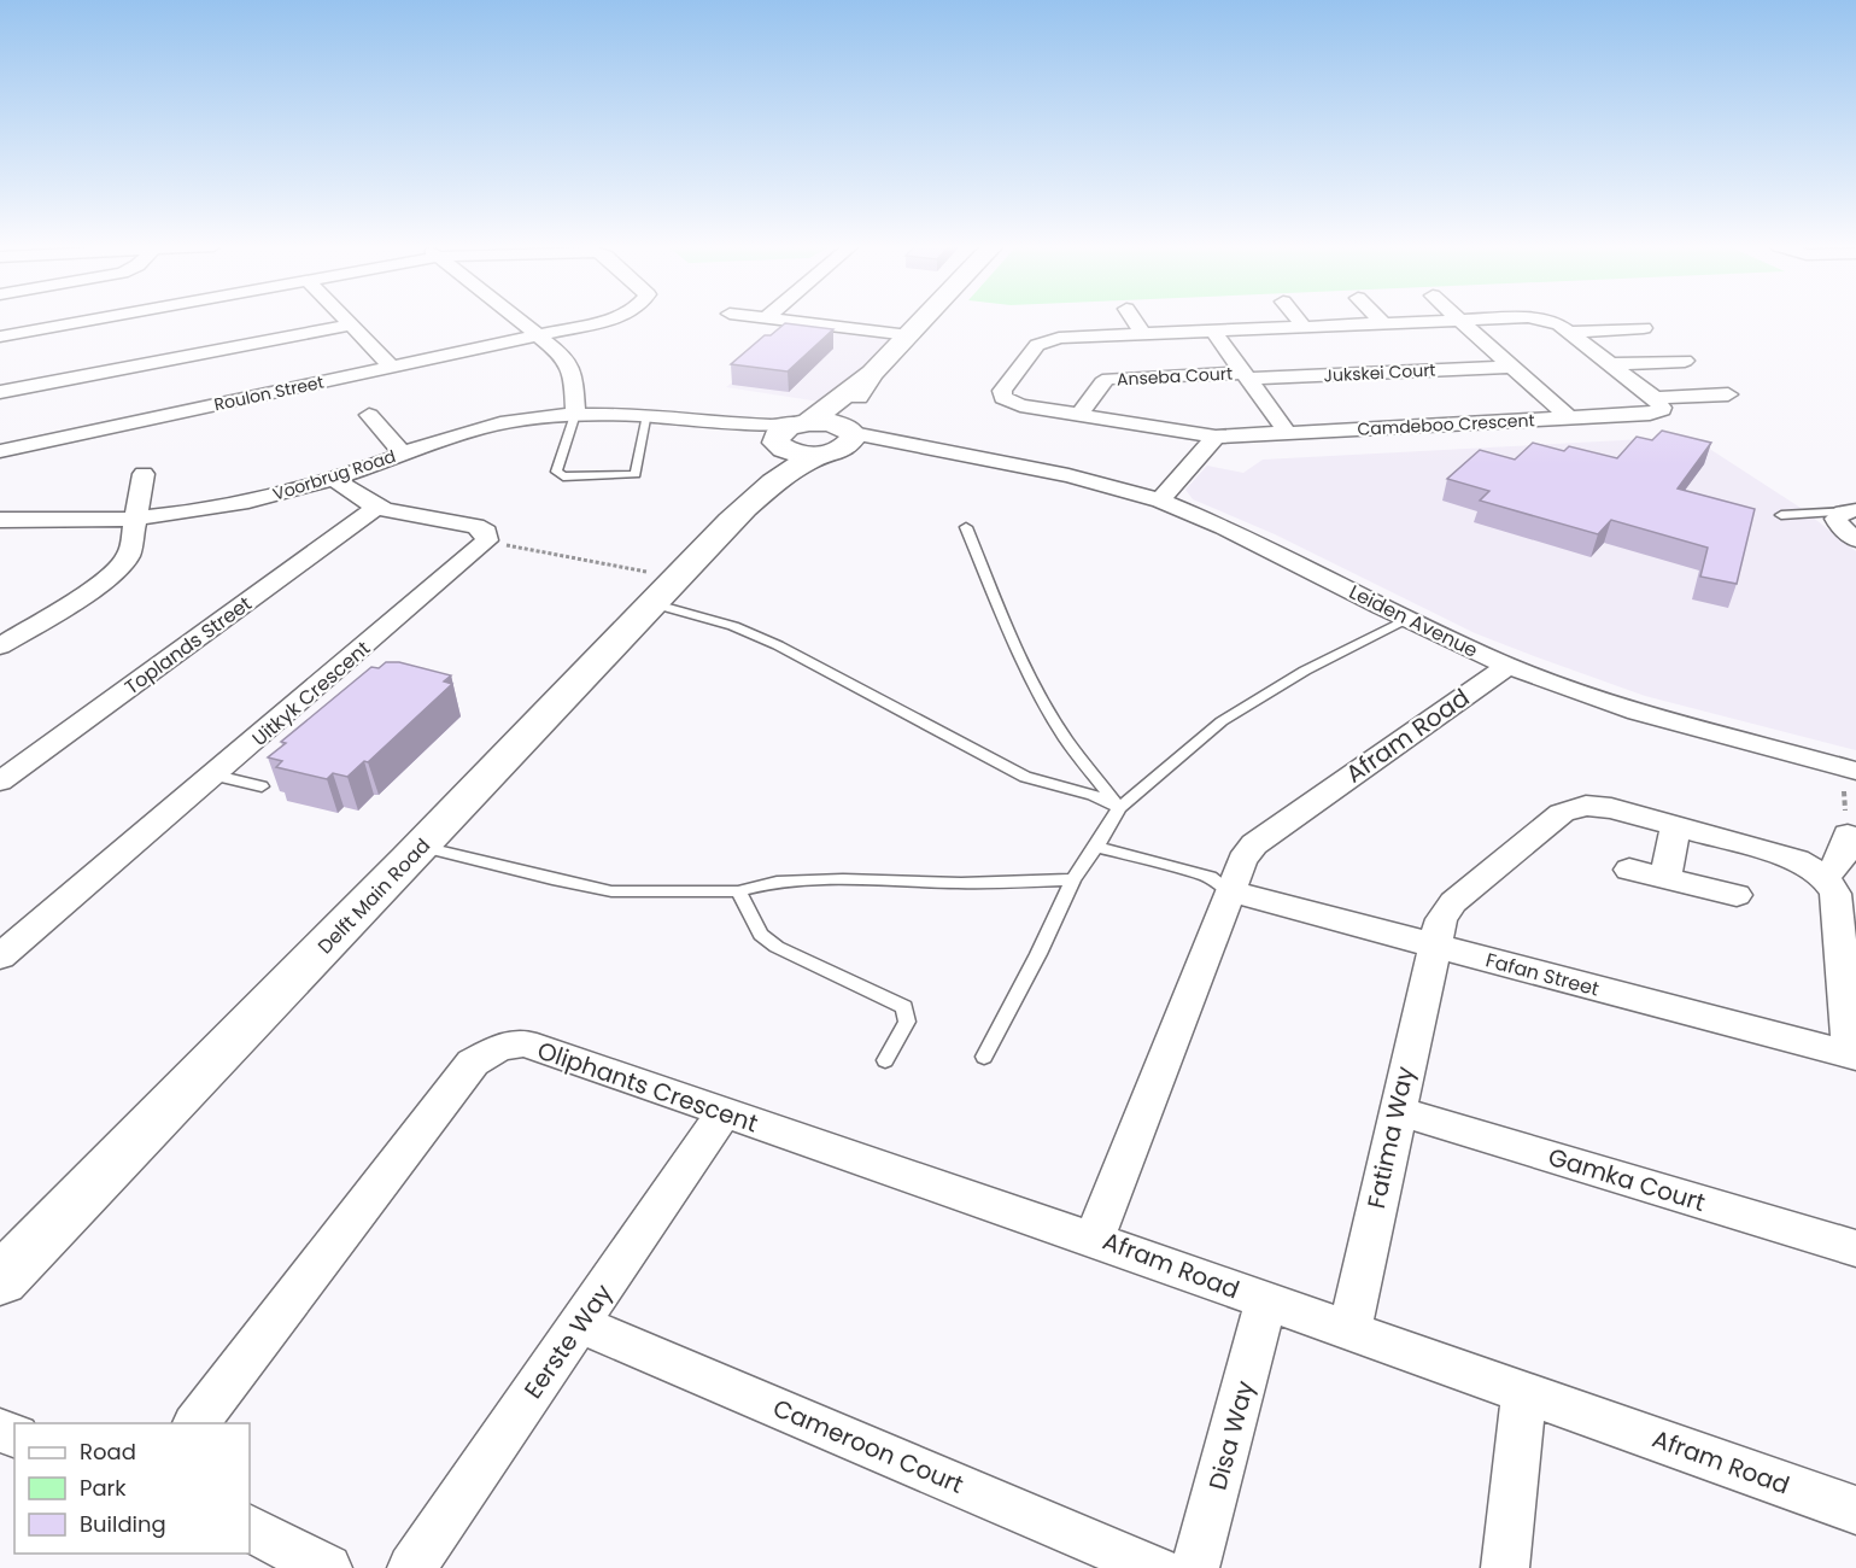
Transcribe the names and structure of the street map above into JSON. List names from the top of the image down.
{
  "streets": {
    "street": [
      "Jukskei Court",
      "Anseba Court",
      "Roulon Street",
      "Camdeboo Crescent",
      "Voorbrug Road",
      "Leiden Avenue",
      "Toplands Street",
      "Uitkyk Crescent",
      "Afram Road",
      "Delft Main Road",
      "Fafan Street",
      "Oliphants Crescent",
      "Fatima Way",
      "Gamka Court",
      "Eerste Way",
      "Disa Way",
      "Cameroon Court"
    ]
  },
  "crossings": [
    ["Jukskei Court", "Anseba Court"],
    ["Anseba Court", "Camdeboo Crescent"],
    ["Voorbrug Road", "Uitkyk Crescent"],
    ["Voorbrug Road", "Delft Main Road"],
    ["Leiden Avenue", "Afram Road"],
    ["Leiden Avenue", "Delft Main Road"],
    ["Toplands Street", "Uitkyk Crescent"],
    ["Afram Road", "Fafan Street"],
    ["Afram Road", "Oliphants Crescent"],
    ["Afram Road", "Fatima Way"],
    ["Afram Road", "Disa Way"],
    ["Fafan Street", "Fatima Way"],
    ["Oliphants Crescent", "Eerste Way"],
    ["Fatima Way", "Gamka Court"],
    ["Eerste Way", "Cameroon Court"]
  ],
  "legend": ["Road", "Park", "Building"]
}
